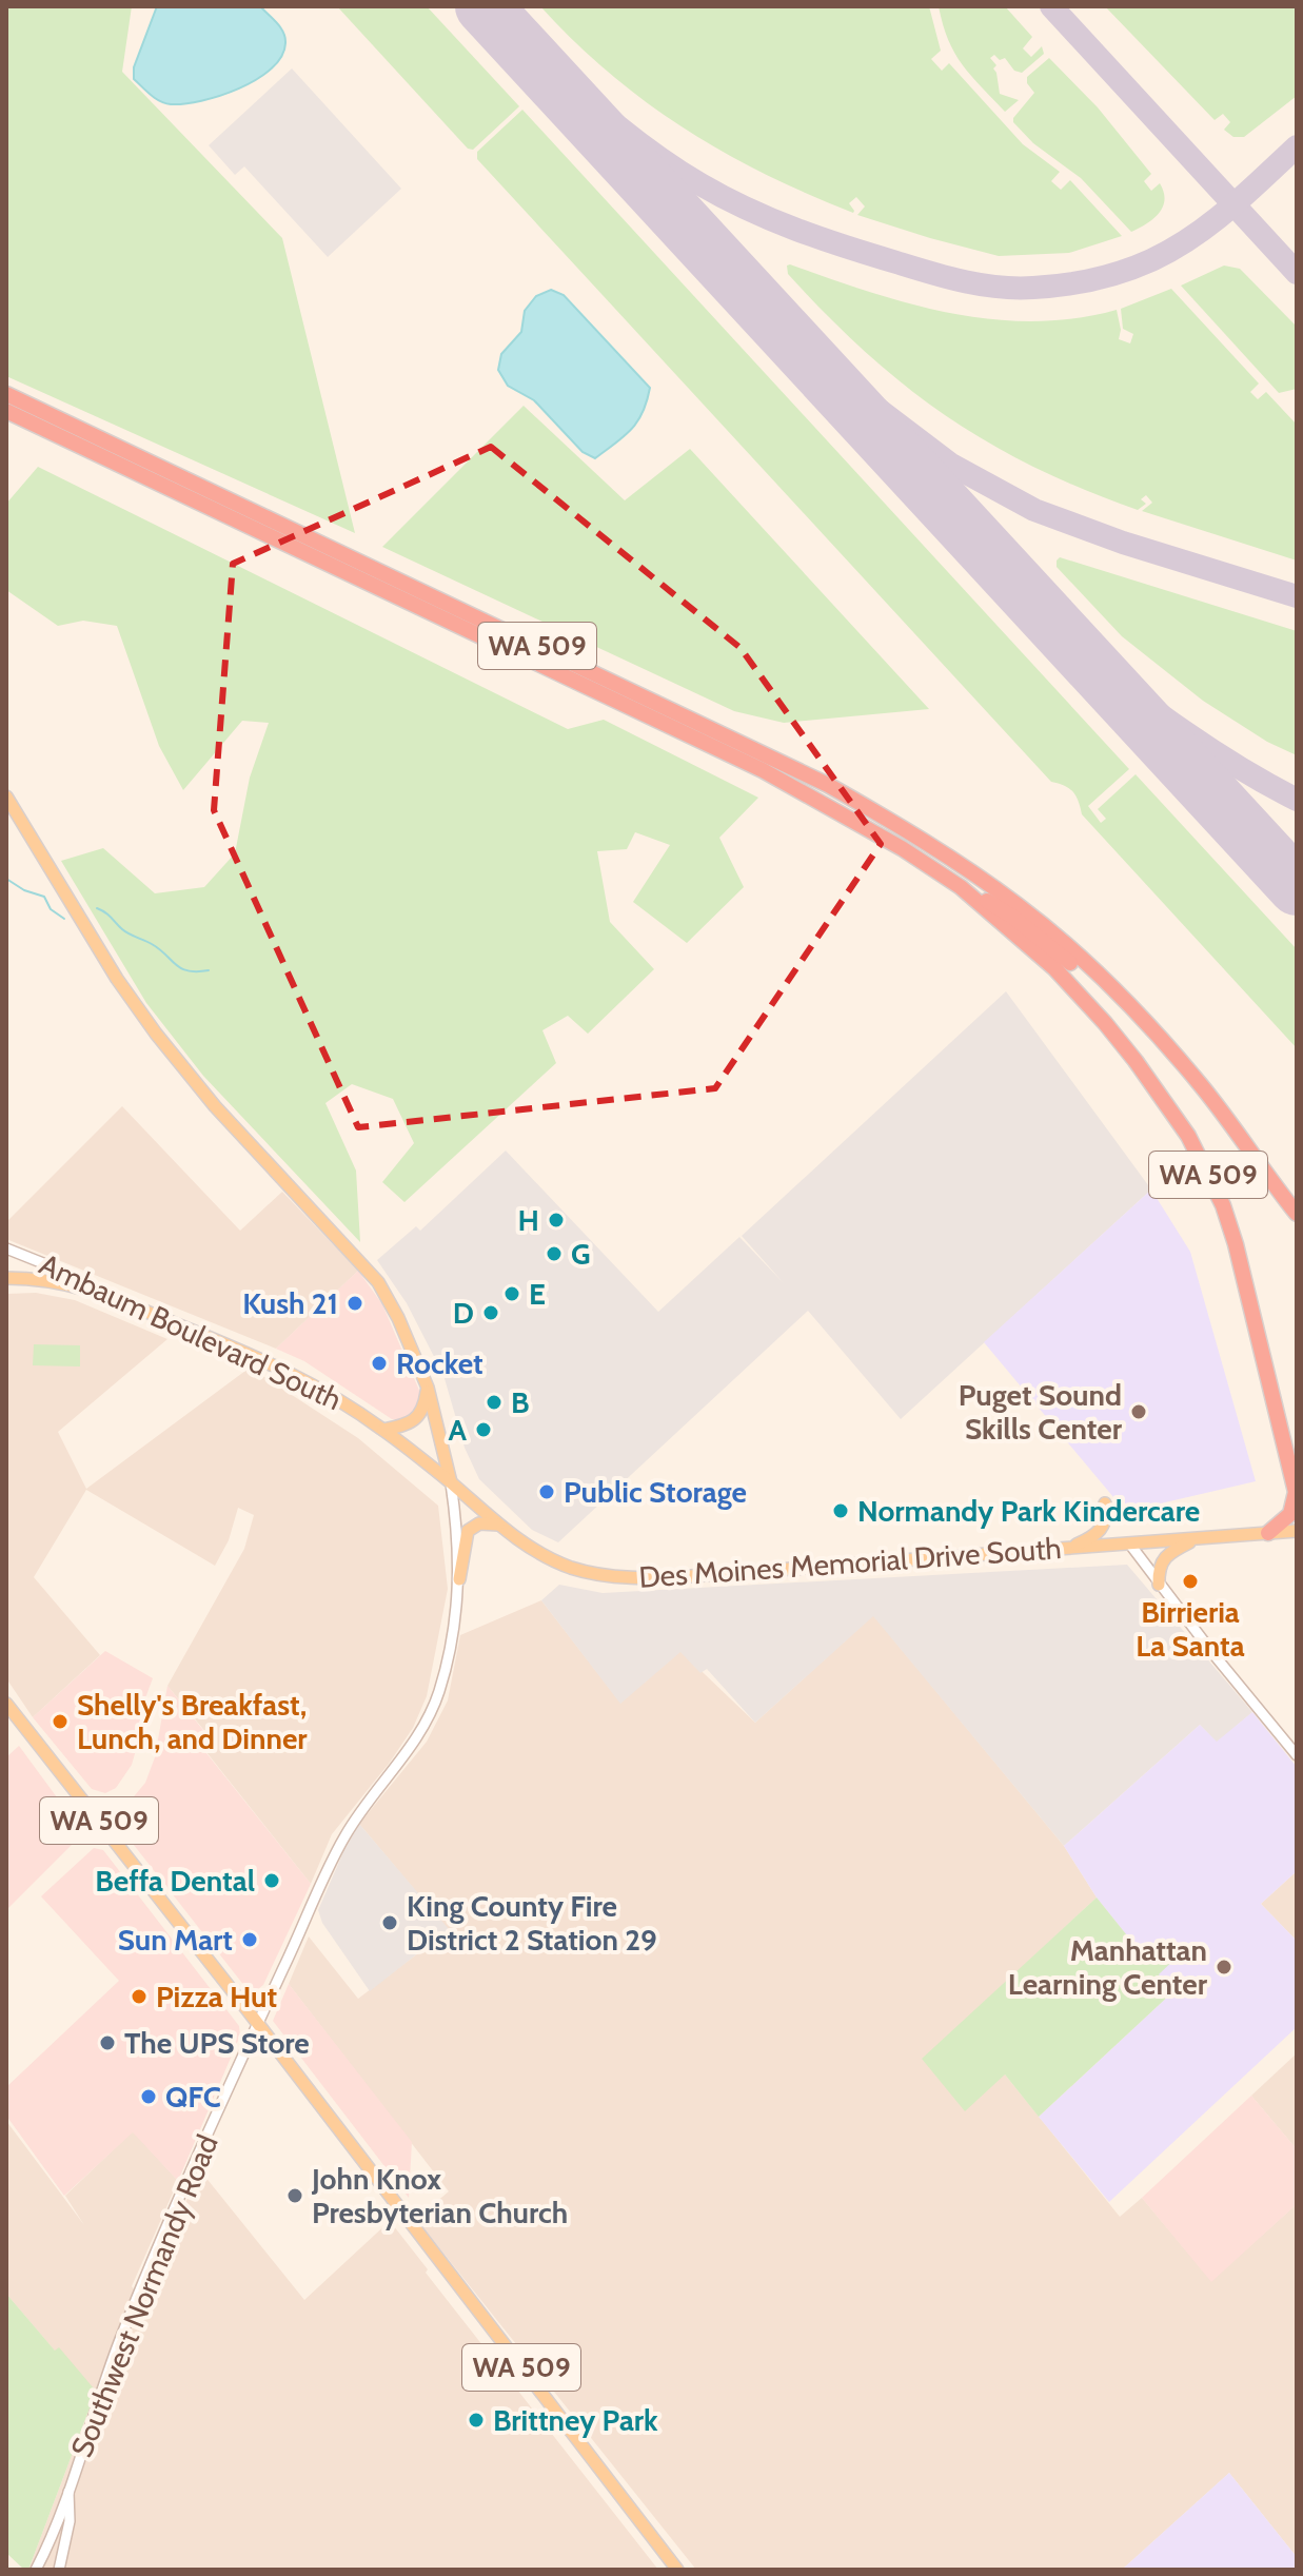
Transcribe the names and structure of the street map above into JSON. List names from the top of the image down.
{
  "streets": {
    "highway": ["WA 509"],
    "main road": ["Ambaum Boulevard South", "Des Moines Memorial Drive South"],
    "street": ["Southwest Normandy Road"]
  },
  "crossings": [
    ["WA 509", "Des Moines Memorial Drive South"],
    ["WA 509", "Southwest Normandy Road"],
    ["Ambaum Boulevard South", "Des Moines Memorial Drive South"],
    ["Ambaum Boulevard South", "Southwest Normandy Road"],
    ["Des Moines Memorial Drive South", "Southwest Normandy Road"]
  ],
  "places": [
    "H",
    "G",
    "E",
    "Kush 21",
    "D",
    "Rocket",
    "B",
    "Puget Sound Skills Center",
    "A",
    "Public Storage",
    "Normandy Park Kindercare",
    "Birrieria La Santa",
    "Shelly's Breakfast, Lunch, and Dinner",
    "Beffa Dental",
    "King County Fire District 2 Station 29",
    "Sun Mart",
    "Manhattan Learning Center",
    "Pizza Hut",
    "The UPS Store",
    "QFC",
    "John Knox Presbyterian Church",
    "Brittney Park"
  ]
}
